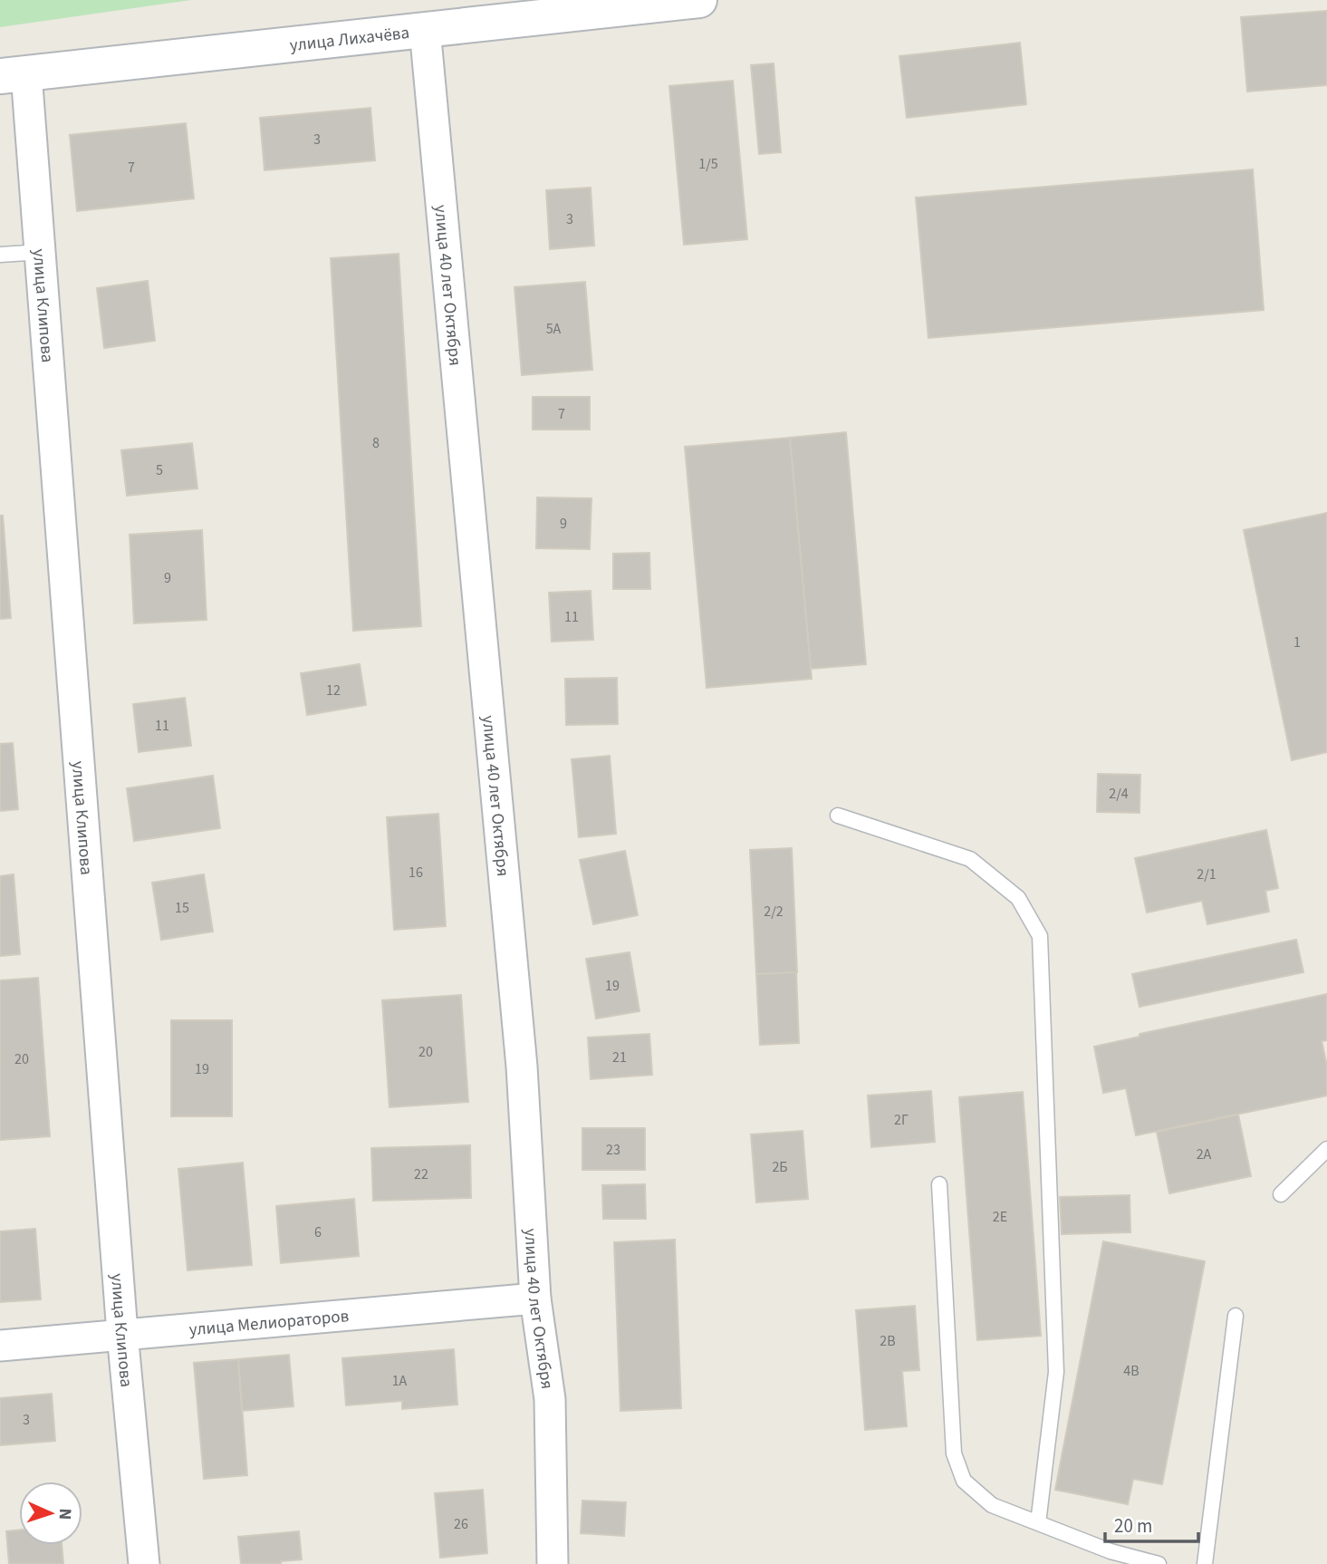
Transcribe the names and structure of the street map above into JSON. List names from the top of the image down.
{
  "streets": {
    "street": [
      "улица Лихачёва",
      "улица 40 лет Октября",
      "улица Клипова",
      "улица Мелиораторов"
    ]
  },
  "crossings": [
    ["улица Лихачёва", "улица 40 лет Октября"],
    ["улица Лихачёва", "улица Клипова"],
    ["улица 40 лет Октября", "улица Мелиораторов"],
    ["улица Клипова", "улица Мелиораторов"]
  ],
  "house_numbers": [
    "3",
    "1/5",
    "7",
    "3",
    "5А",
    "7",
    "8",
    "5",
    "9",
    "9",
    "11",
    "1",
    "12",
    "11",
    "2/4",
    "16",
    "2/1",
    "15",
    "2/2",
    "19",
    "20",
    "21",
    "20",
    "19",
    "2Г",
    "23",
    "2А",
    "2Б",
    "22",
    "2Е",
    "6",
    "2В",
    "4В",
    "1А",
    "3",
    "26"
  ],
  "scale_bar": "20 m",
  "north": "right"
}
